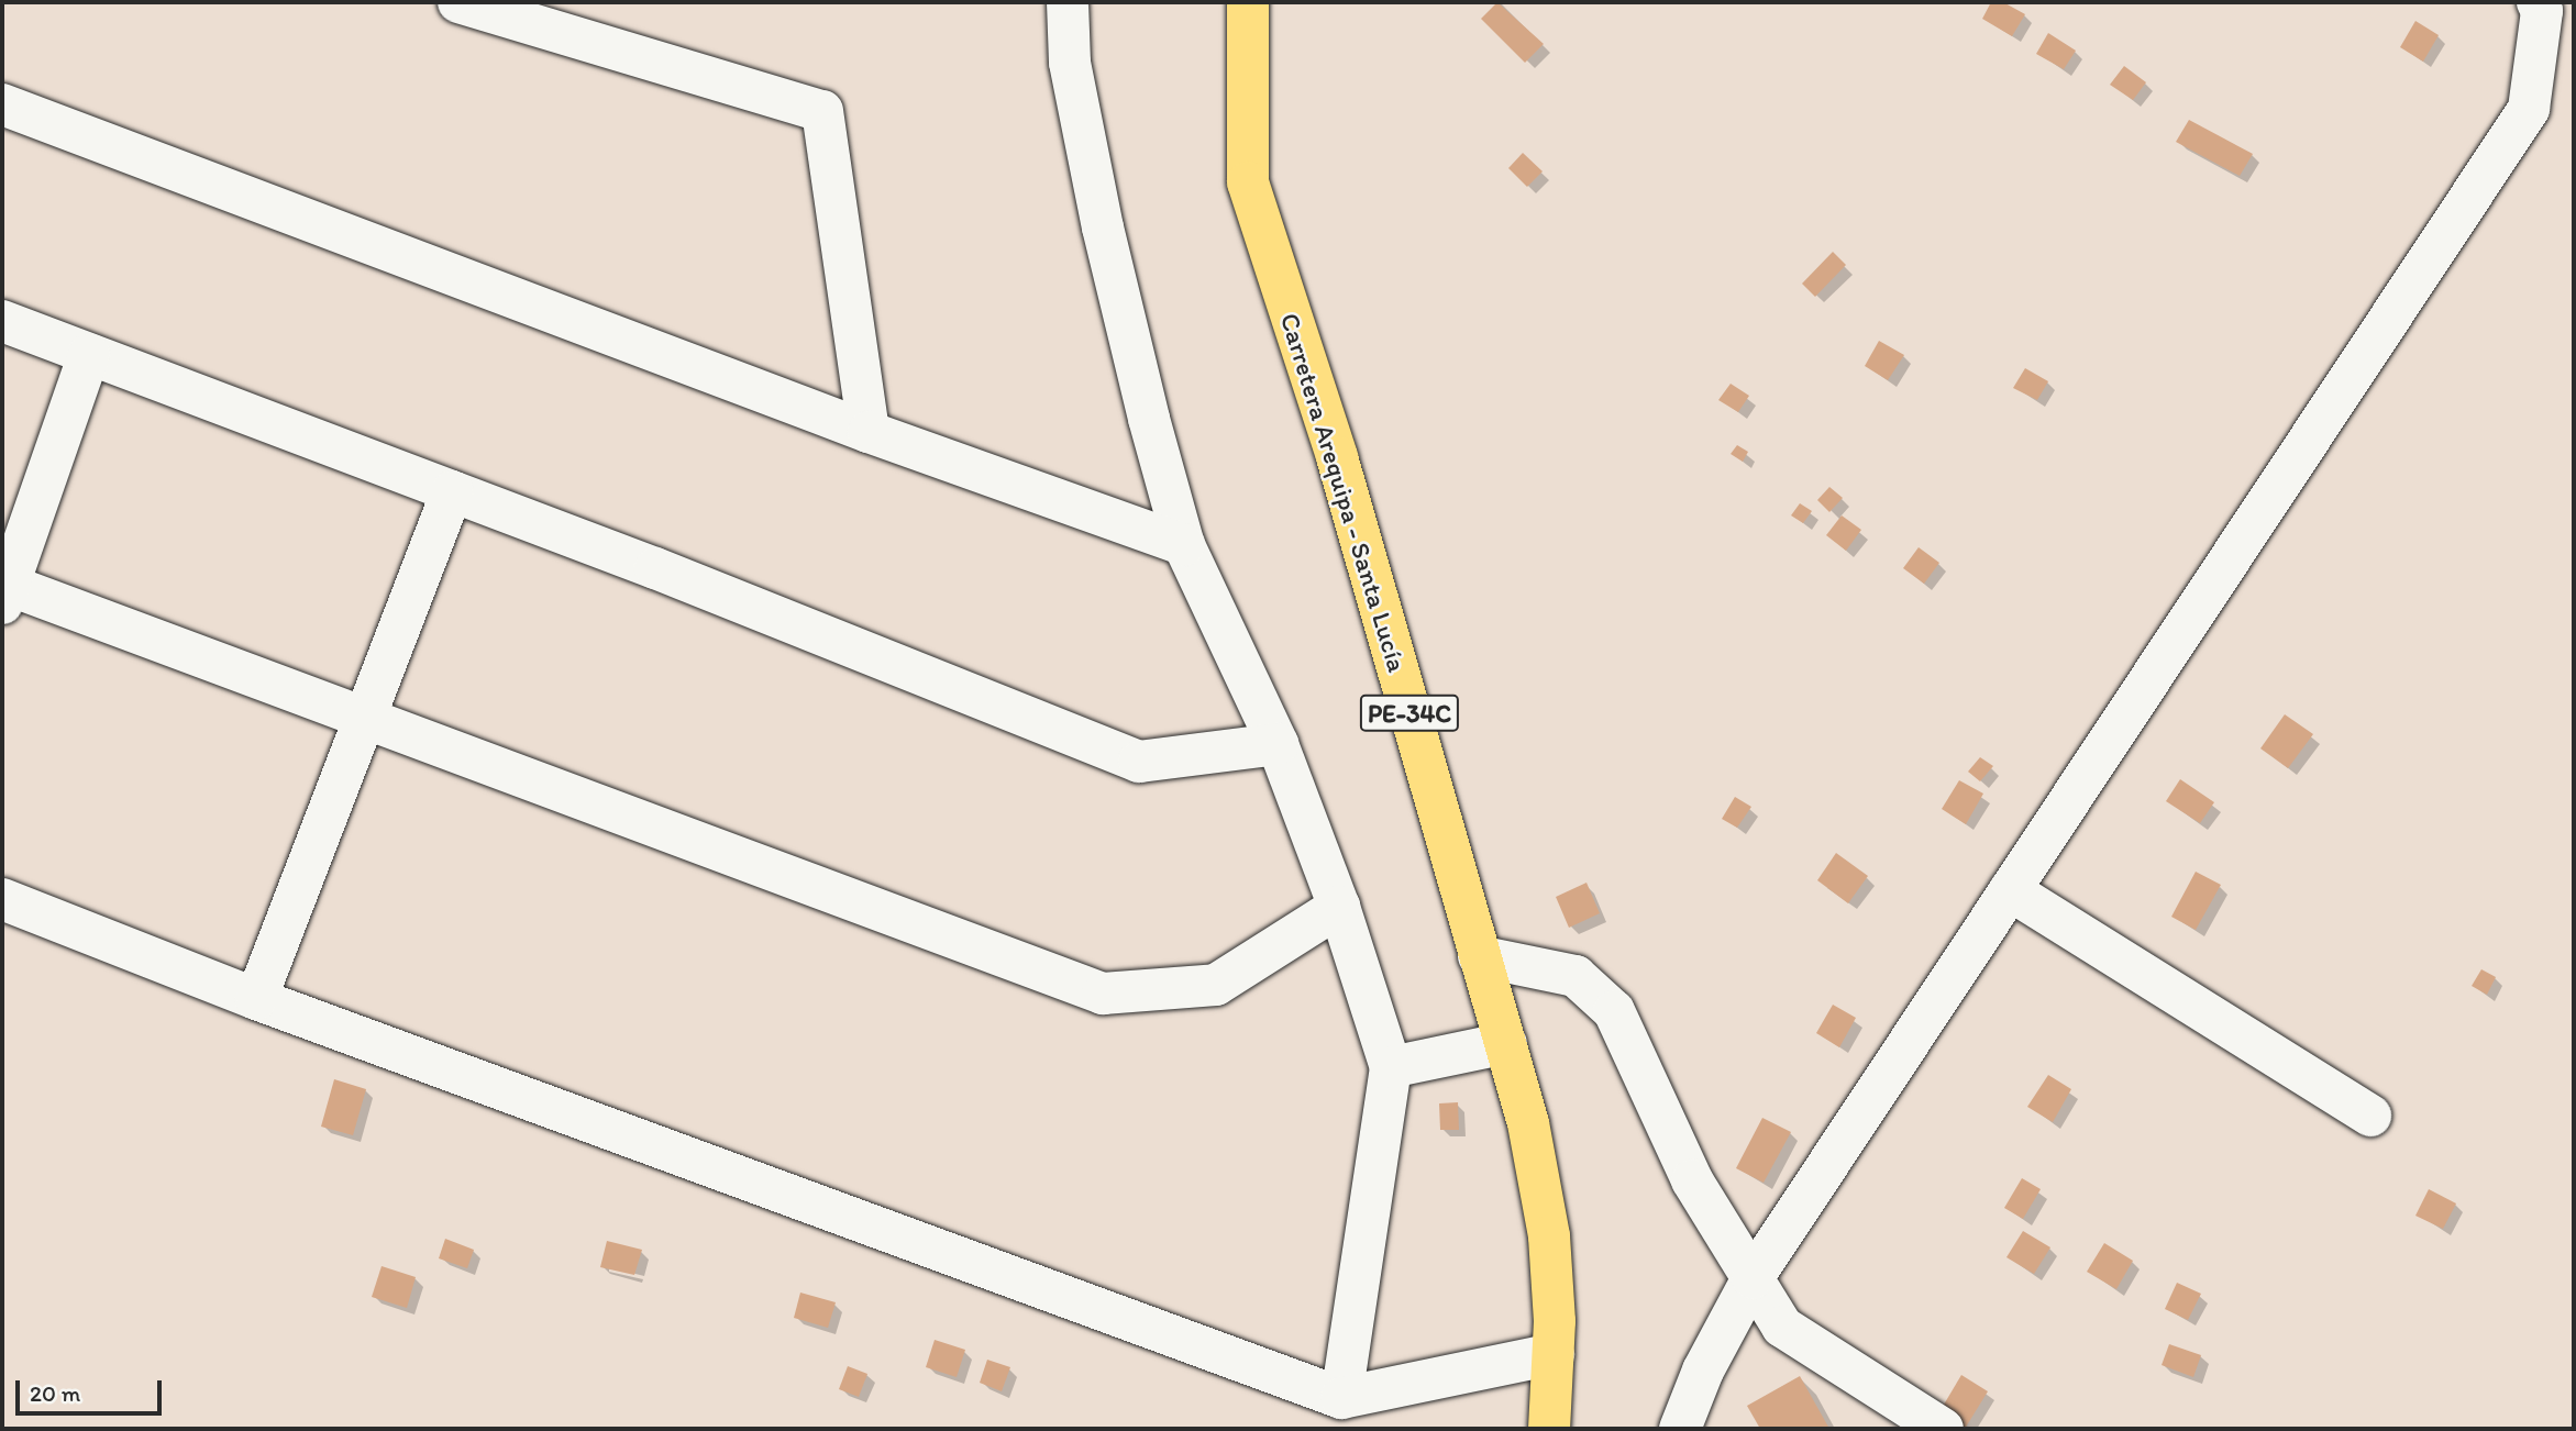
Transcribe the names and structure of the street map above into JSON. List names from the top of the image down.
{
  "streets": {
    "main road": ["Carretera Arequipa - Santa Lucía", "PE-34C"]
  },
  "scale_bar": "20 m"
}
